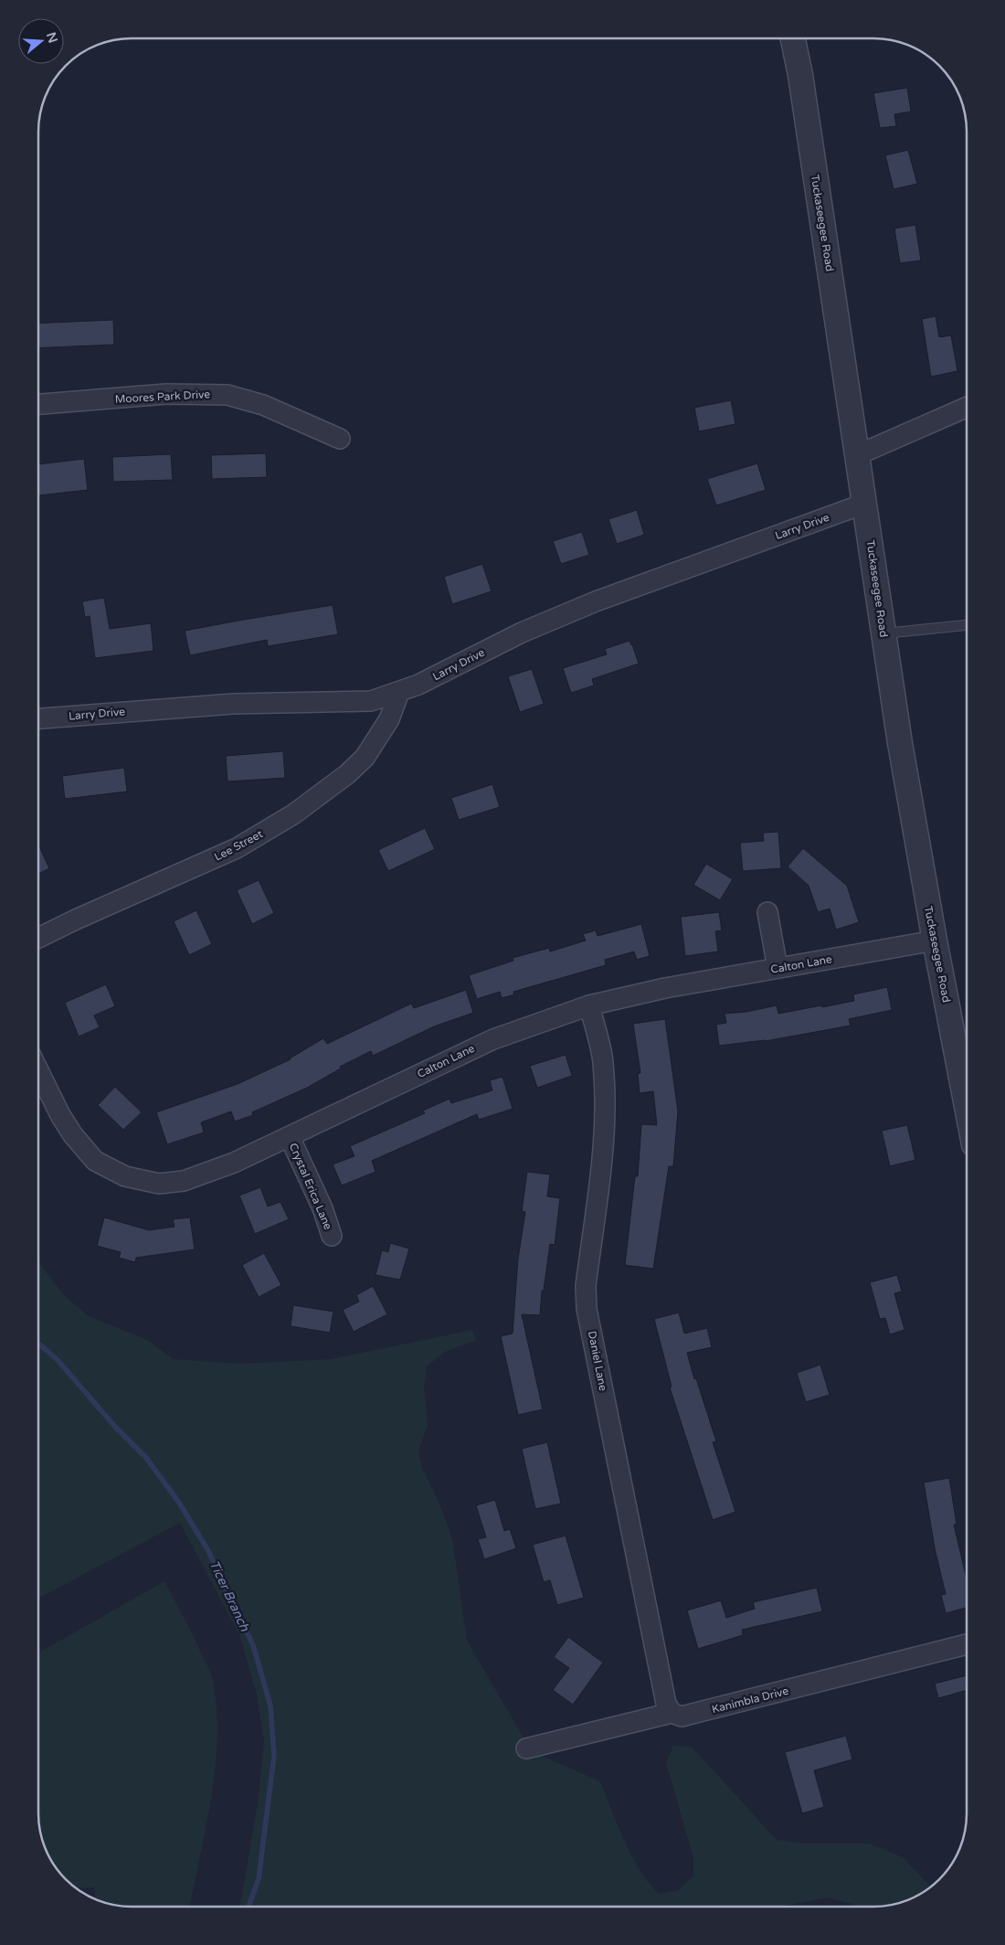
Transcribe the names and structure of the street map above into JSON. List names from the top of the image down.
{
  "streets": {
    "street": [
      "Tuckaseegee Road",
      "Moores Park Drive",
      "Larry Drive",
      "Lee Street",
      "Calton Lane",
      "Crystal Erica Lane",
      "Daniel Lane",
      "Kanimbla Drive"
    ]
  },
  "crossings": [
    ["Tuckaseegee Road", "Larry Drive"],
    ["Tuckaseegee Road", "Calton Lane"],
    ["Larry Drive", "Lee Street"],
    ["Calton Lane", "Crystal Erica Lane"],
    ["Calton Lane", "Daniel Lane"],
    ["Daniel Lane", "Kanimbla Drive"]
  ],
  "water": ["Ticer Branch"],
  "north": "right"
}
